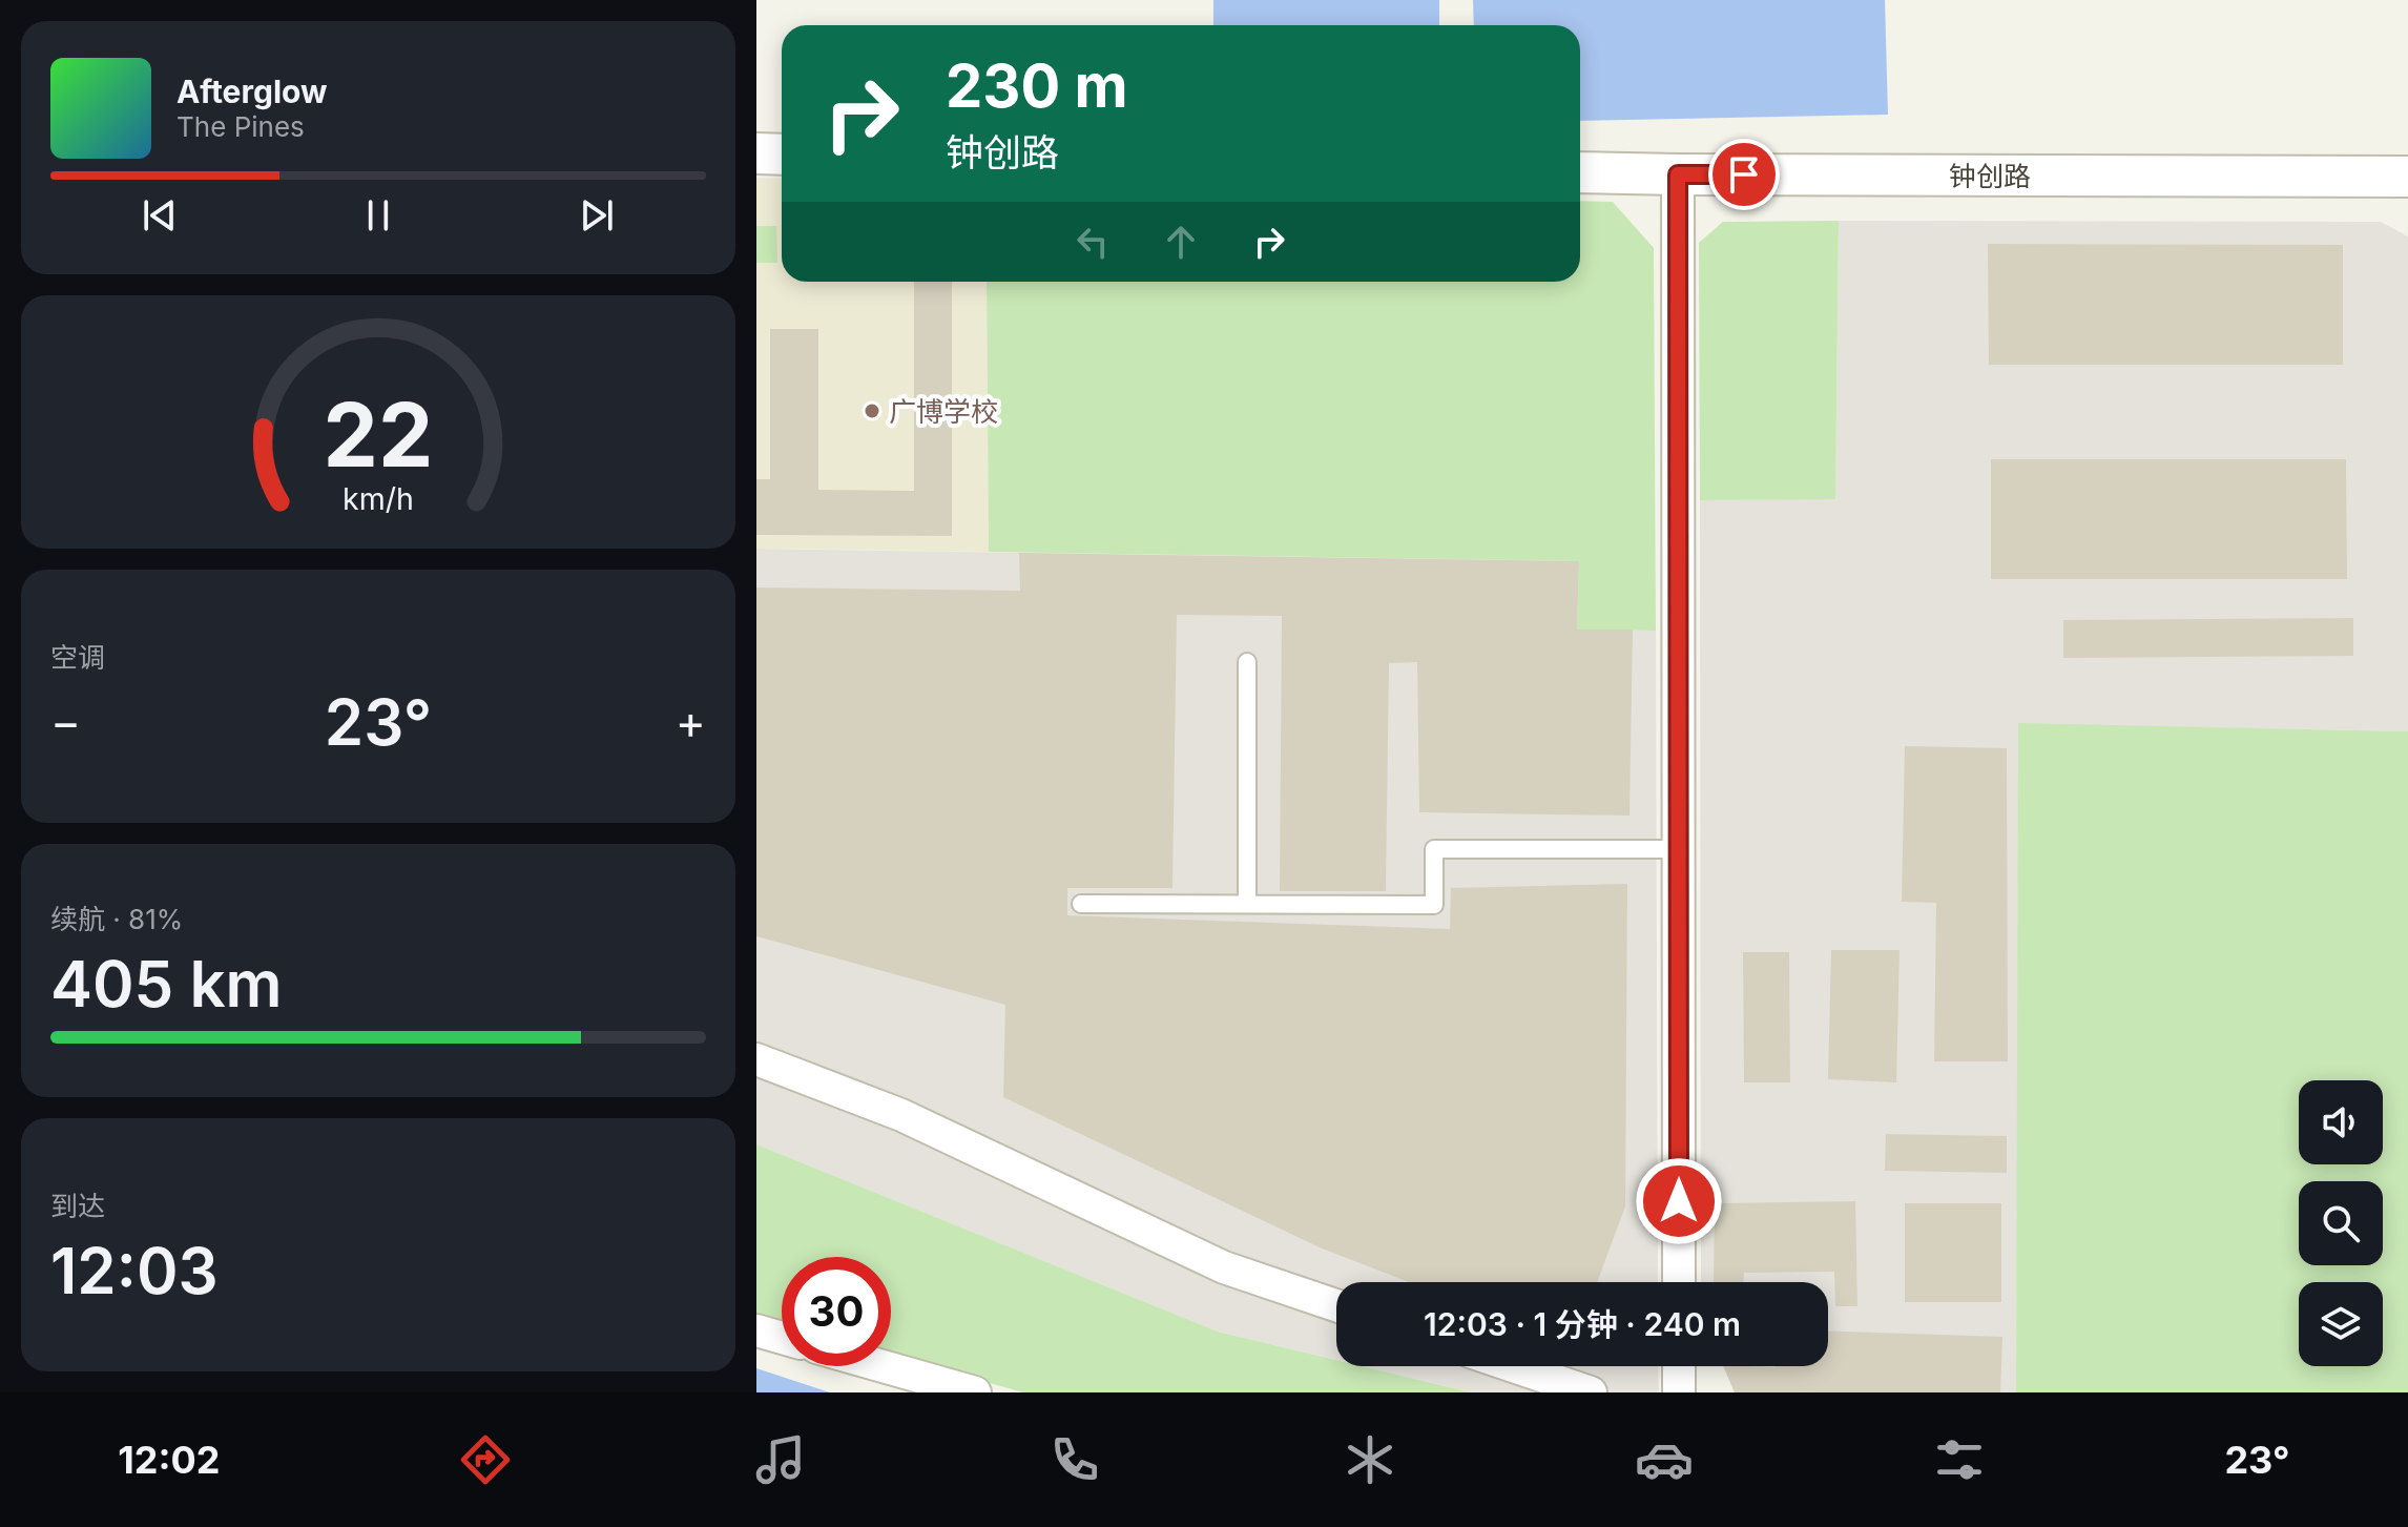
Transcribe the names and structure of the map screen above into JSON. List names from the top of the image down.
{
  "streets": {
    "street": ["钟创路"]
  },
  "places": ["广博学校"],
  "page": {
    "turn": ["230 m", "钟创路"],
    "song": ["Afterglow", "The Pines"],
    "tile": [
      "空调",
      ["续航 · 81%", "405 km"],
      ["到达", "12:03"]
    ],
    "heat": ["−", "23°", "+"],
    "limit": "30",
    "trip": "12:03 · 1 分钟 · 240 m",
    "tabs": ["12:02", "23°"],
    "gauge": ["22", "km/h"]
  }
}
